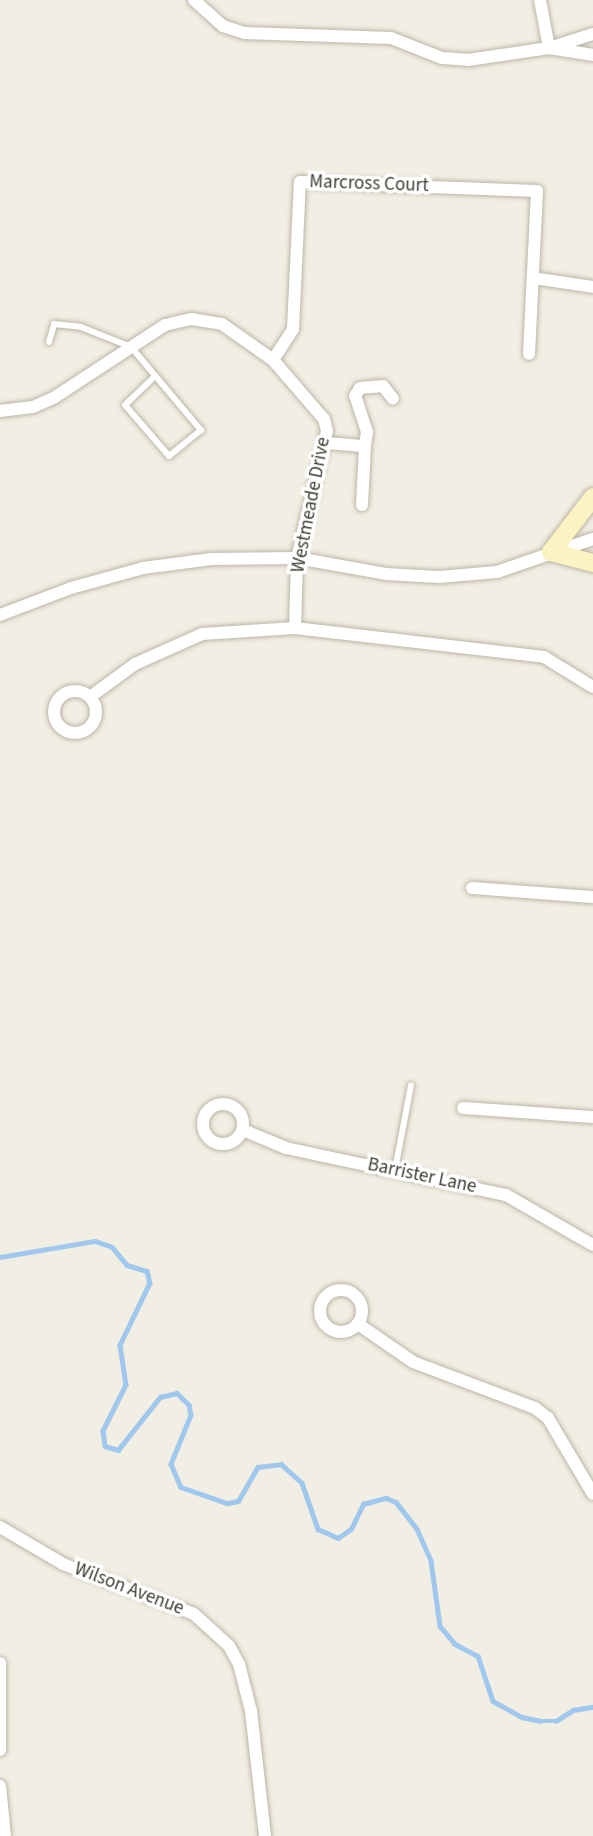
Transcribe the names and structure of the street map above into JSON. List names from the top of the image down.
{
  "streets": {
    "street": [
      "Marcross Court",
      "Westmeade Drive",
      "Barrister Lane",
      "Wilson Avenue"
    ]
  },
  "crossings": [
    ["Marcross Court", "Westmeade Drive"]
  ]
}
